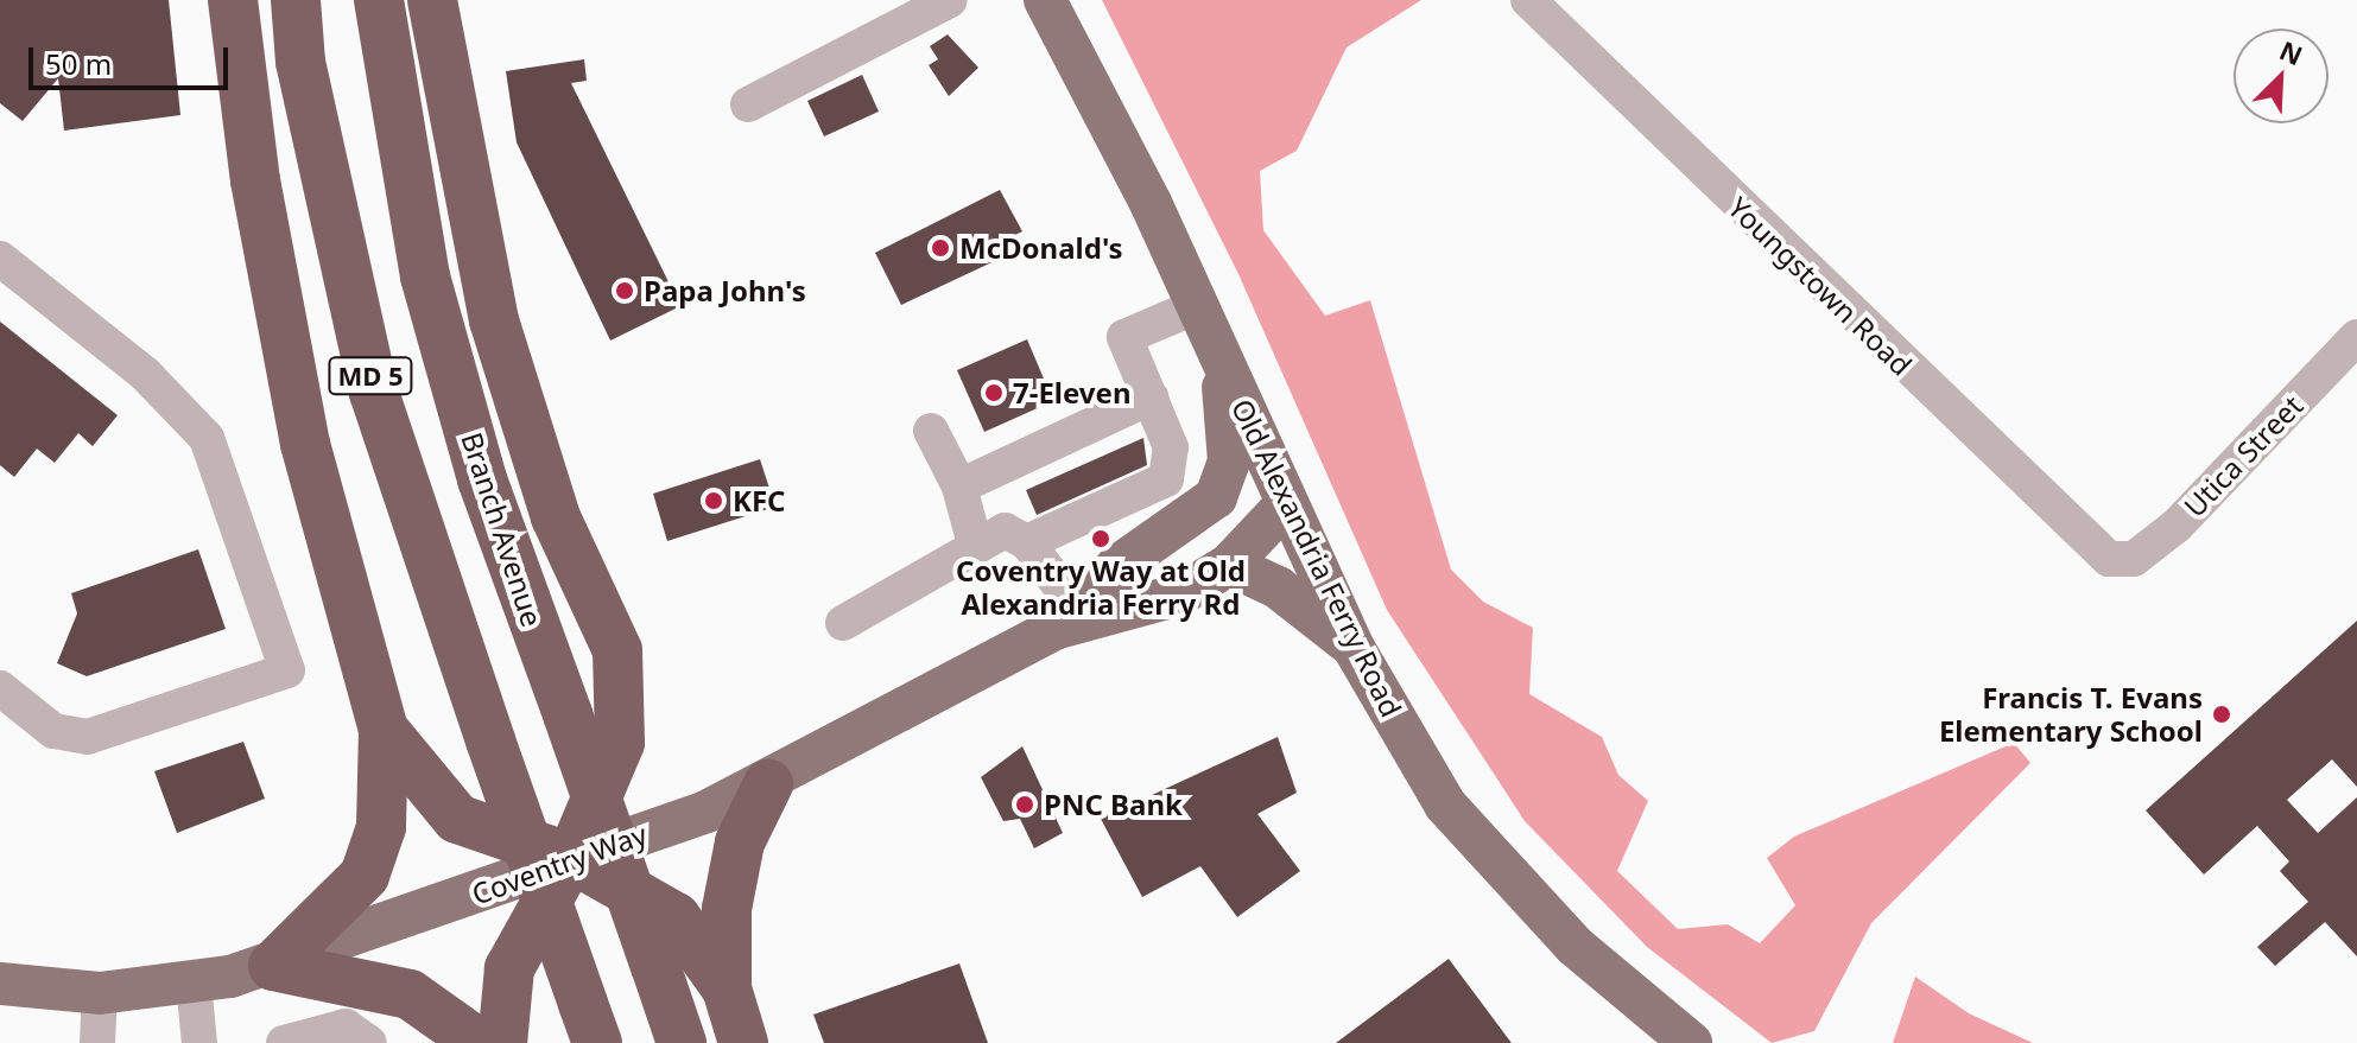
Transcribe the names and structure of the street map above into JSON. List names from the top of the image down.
{
  "streets": {
    "highway": ["MD 5", "Branch Avenue"],
    "main road": ["Old Alexandria Ferry Road", "Coventry Way"],
    "street": ["Youngstown Road", "Utica Street"]
  },
  "crossings": [
    ["Youngstown Road", "Utica Street"],
    ["Old Alexandria Ferry Road", "Coventry Way"]
  ],
  "places": [
    "McDonald's",
    "Papa John's",
    "7-Eleven",
    "KFC",
    "Coventry Way at Old Alexandria Ferry Rd",
    "Francis T. Evans Elementary School",
    "PNC Bank"
  ],
  "scale_bar": "50 m",
  "north": "top right"
}
